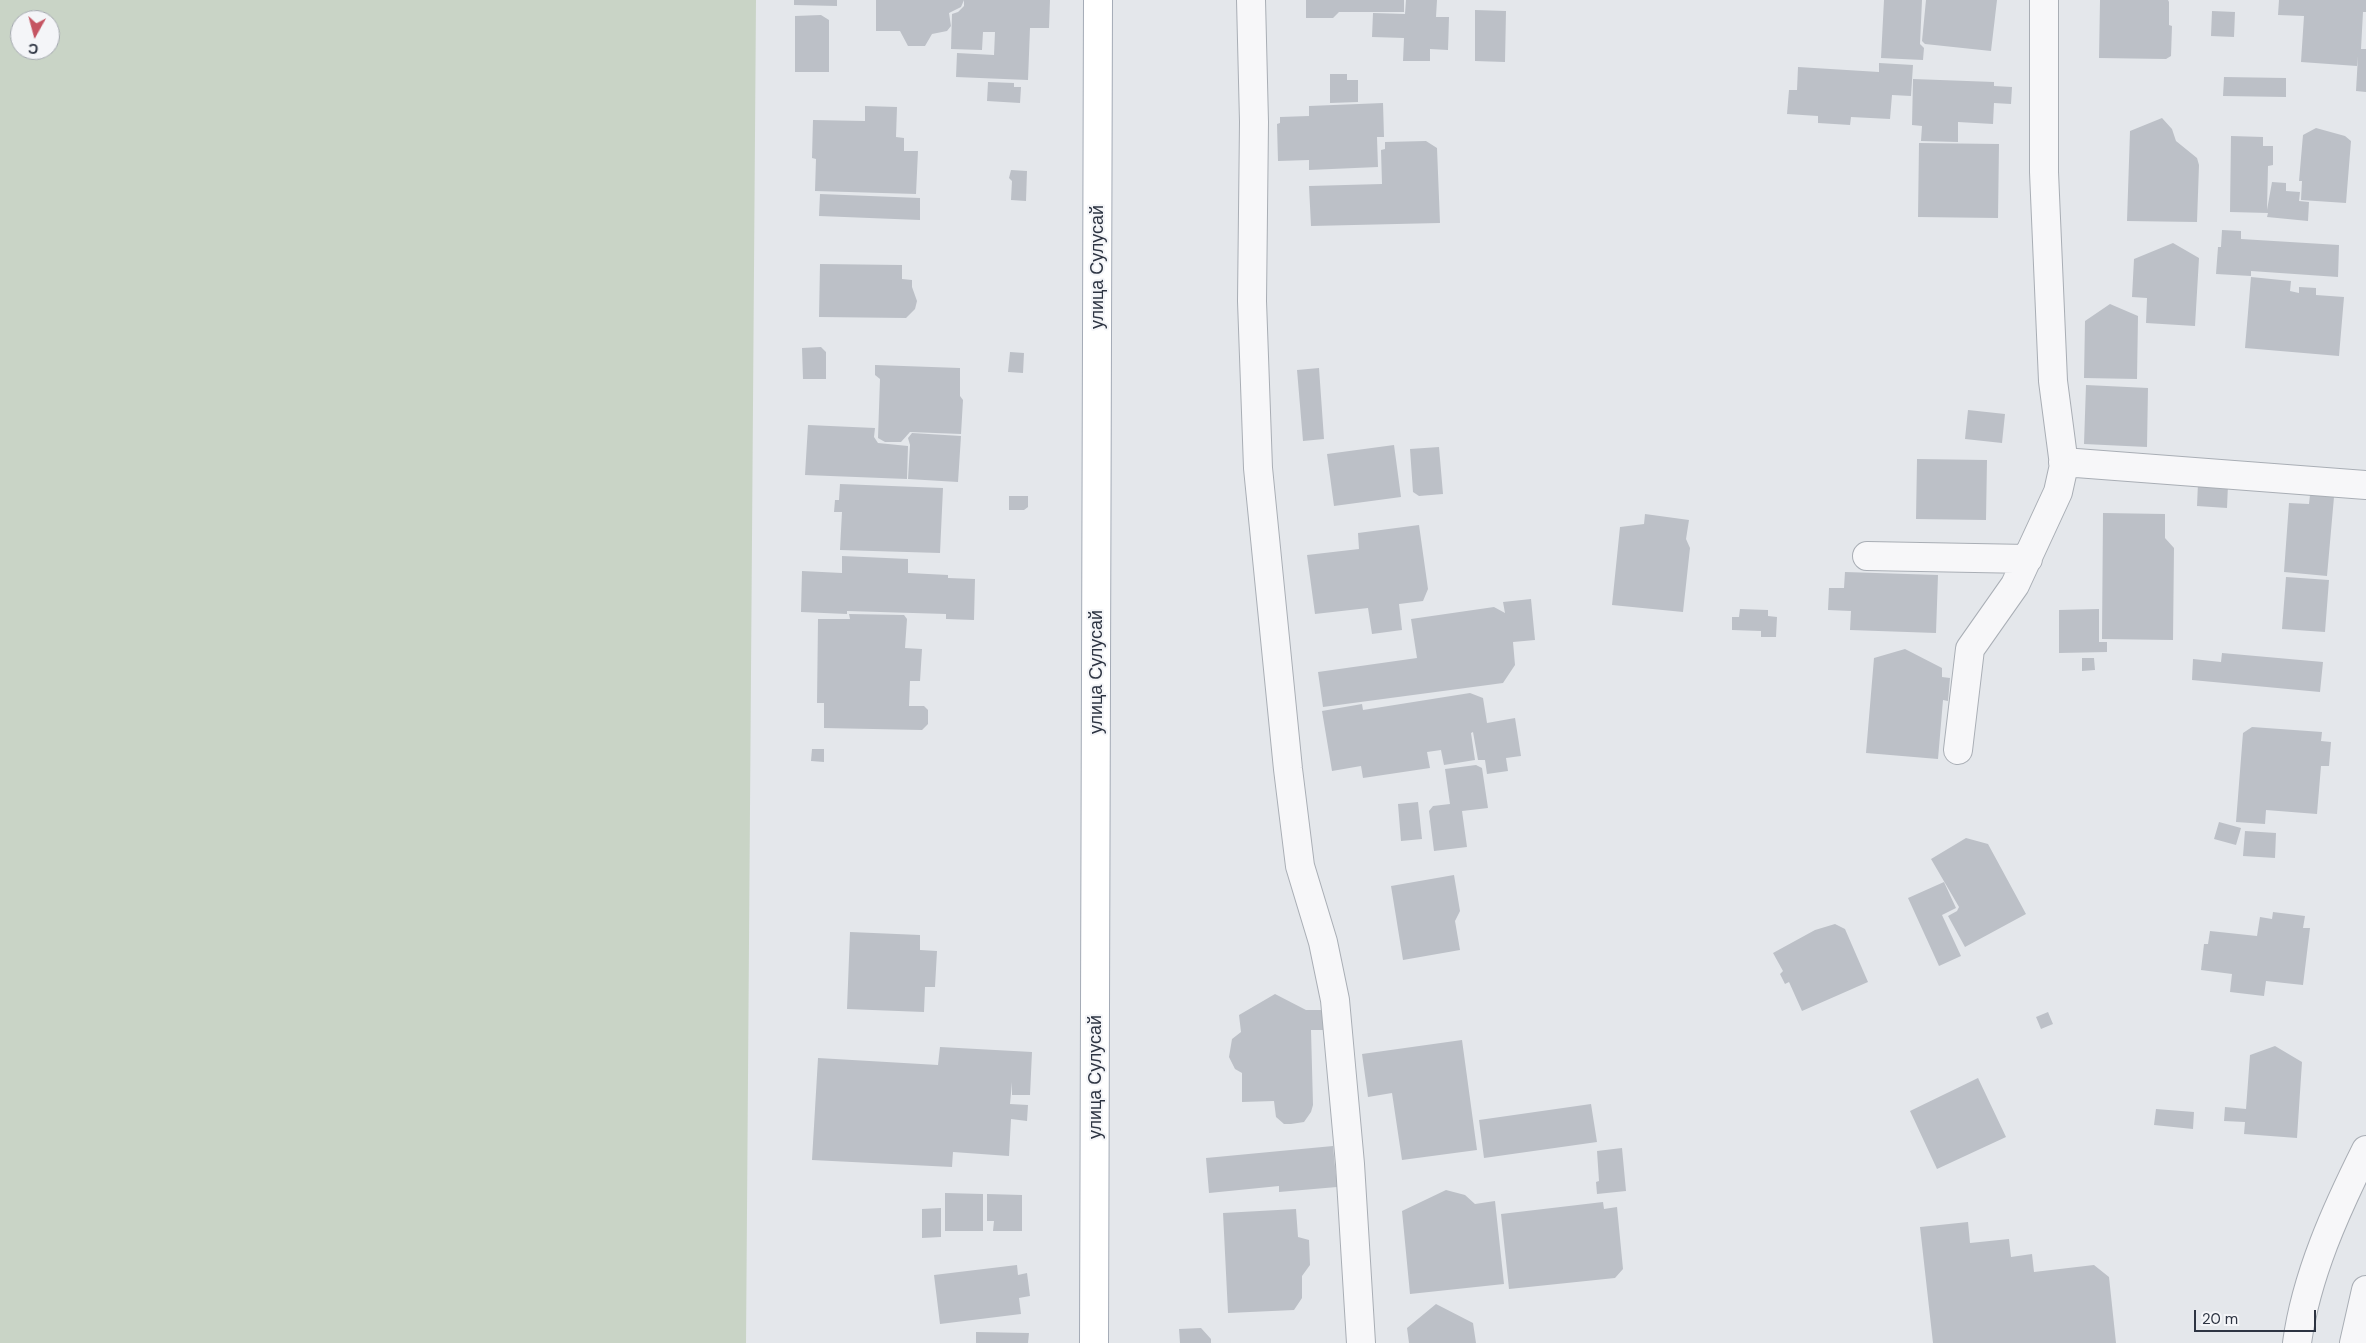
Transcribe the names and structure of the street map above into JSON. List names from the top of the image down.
{
  "streets": {
    "main road": ["улица Сулусай"]
  },
  "scale_bar": "20 m",
  "north": "bottom"
}
